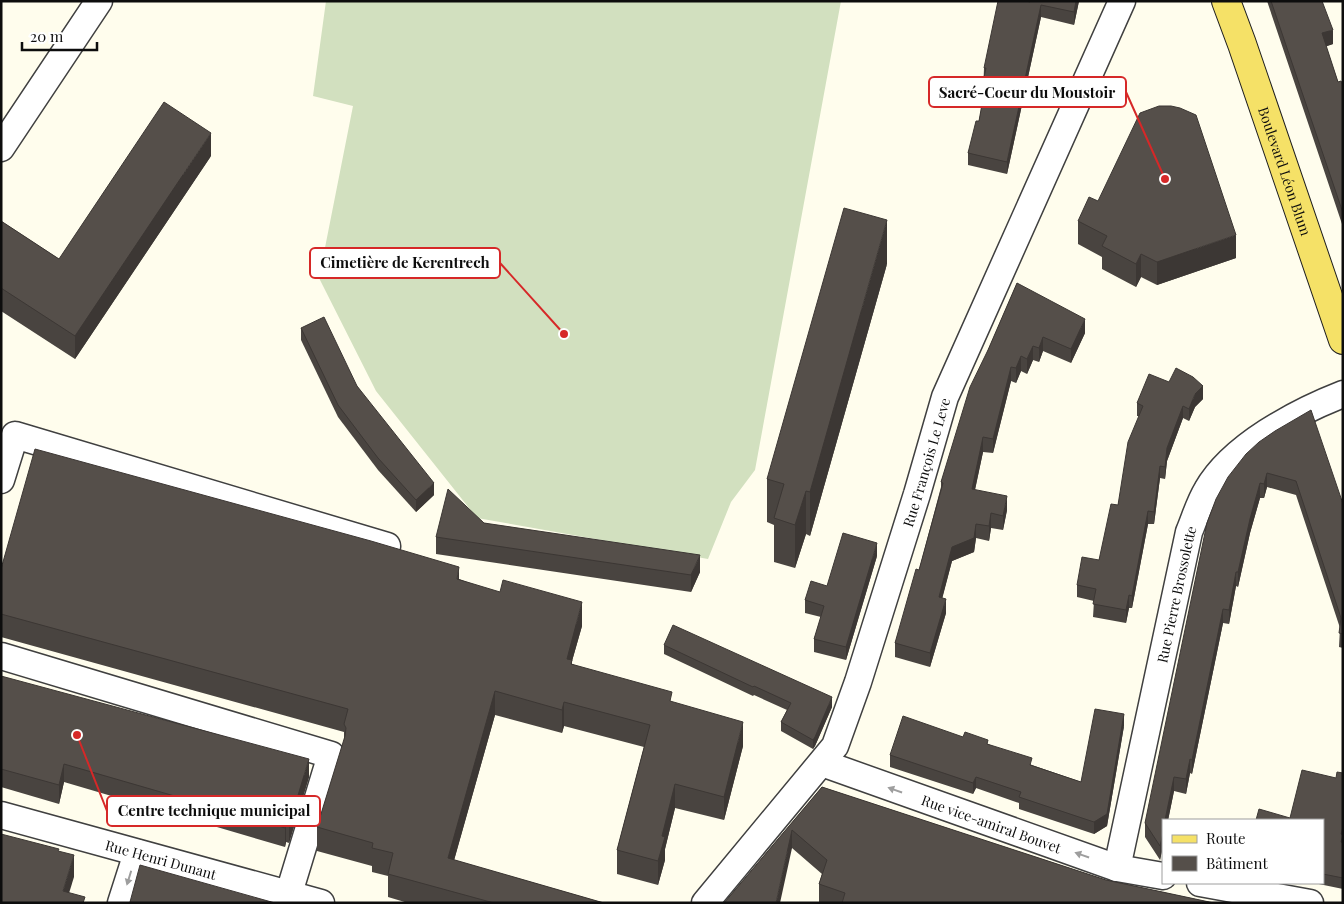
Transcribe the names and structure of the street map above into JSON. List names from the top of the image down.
{
  "streets": {
    "main road": ["Boulevard Léon Blum"],
    "street": [
      "Rue François Le Leve",
      "Rue Pierre Brossolette",
      "Rue vice-amiral Bouvet",
      "Rue Henri Dunant"
    ]
  },
  "crossings": [
    ["Rue François Le Leve", "Rue vice-amiral Bouvet"],
    ["Rue Pierre Brossolette", "Rue vice-amiral Bouvet"]
  ],
  "one_way": ["Rue vice-amiral Bouvet"],
  "places": ["Sacré-Coeur du Moustoir", "Cimetière de Kerentrech", "Centre technique municipal"],
  "legend": ["Route", "Bâtiment"],
  "scale_bar": "20 m"
}
